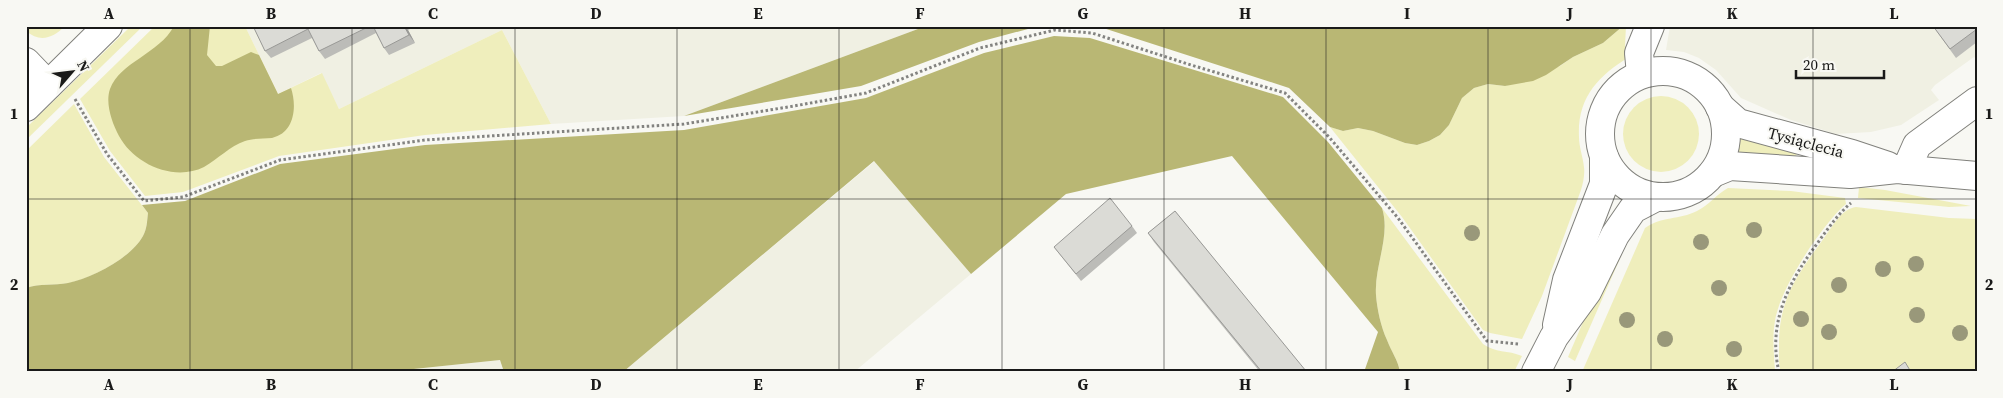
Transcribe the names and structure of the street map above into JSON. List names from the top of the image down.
{
  "streets": {
    "street": ["Tysiąclecia"]
  },
  "scale_bar": "20 m",
  "north": "top right",
  "grid": {
    "columns": [
      "A",
      "B",
      "C",
      "D",
      "E",
      "F",
      "G",
      "H",
      "I",
      "J",
      "K",
      "L"
    ],
    "rows": ["1", "2"]
  }
}
